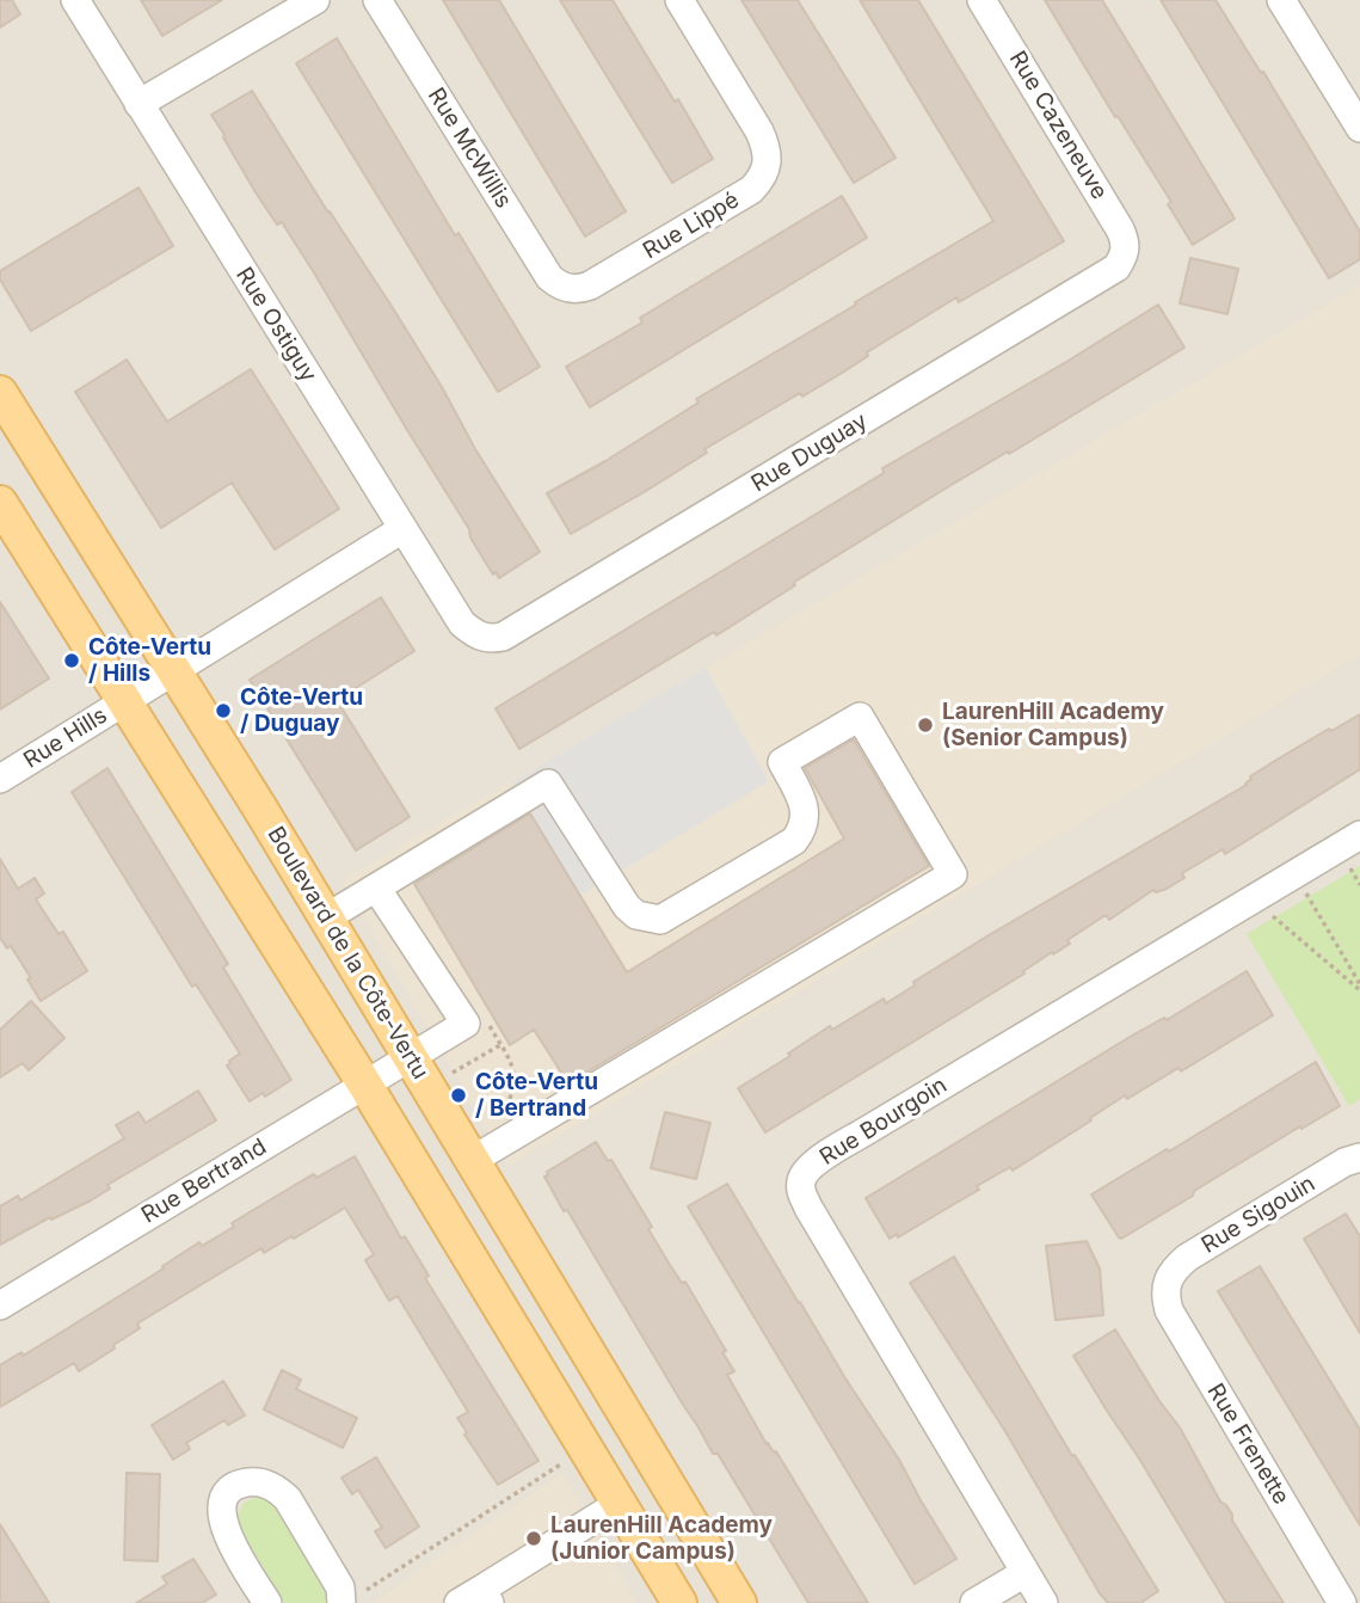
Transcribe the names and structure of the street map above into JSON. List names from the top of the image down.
{
  "streets": {
    "main road": ["Boulevard de la Côte-Vertu"],
    "street": [
      "Rue Cazeneuve",
      "Rue McWillis",
      "Rue Lippé",
      "Rue Ostiguy",
      "Rue Duguay",
      "Rue Hills",
      "Rue Bourgoin",
      "Rue Bertrand",
      "Rue Sigouin",
      "Rue Frenette"
    ]
  },
  "crossings": [
    ["Rue Cazeneuve", "Rue Duguay"],
    ["Rue McWillis", "Rue Lippé"],
    ["Rue Ostiguy", "Rue Duguay"],
    ["Rue Hills", "Boulevard de la Côte-Vertu"],
    ["Boulevard de la Côte-Vertu", "Rue Bertrand"],
    ["Rue Sigouin", "Rue Frenette"]
  ],
  "places": [
    "Côte-Vertu / Hills",
    "Côte-Vertu / Duguay",
    "LaurenHill Academy (Senior Campus)",
    "Côte-Vertu / Bertrand",
    "LaurenHill Academy (Junior Campus)"
  ]
}
